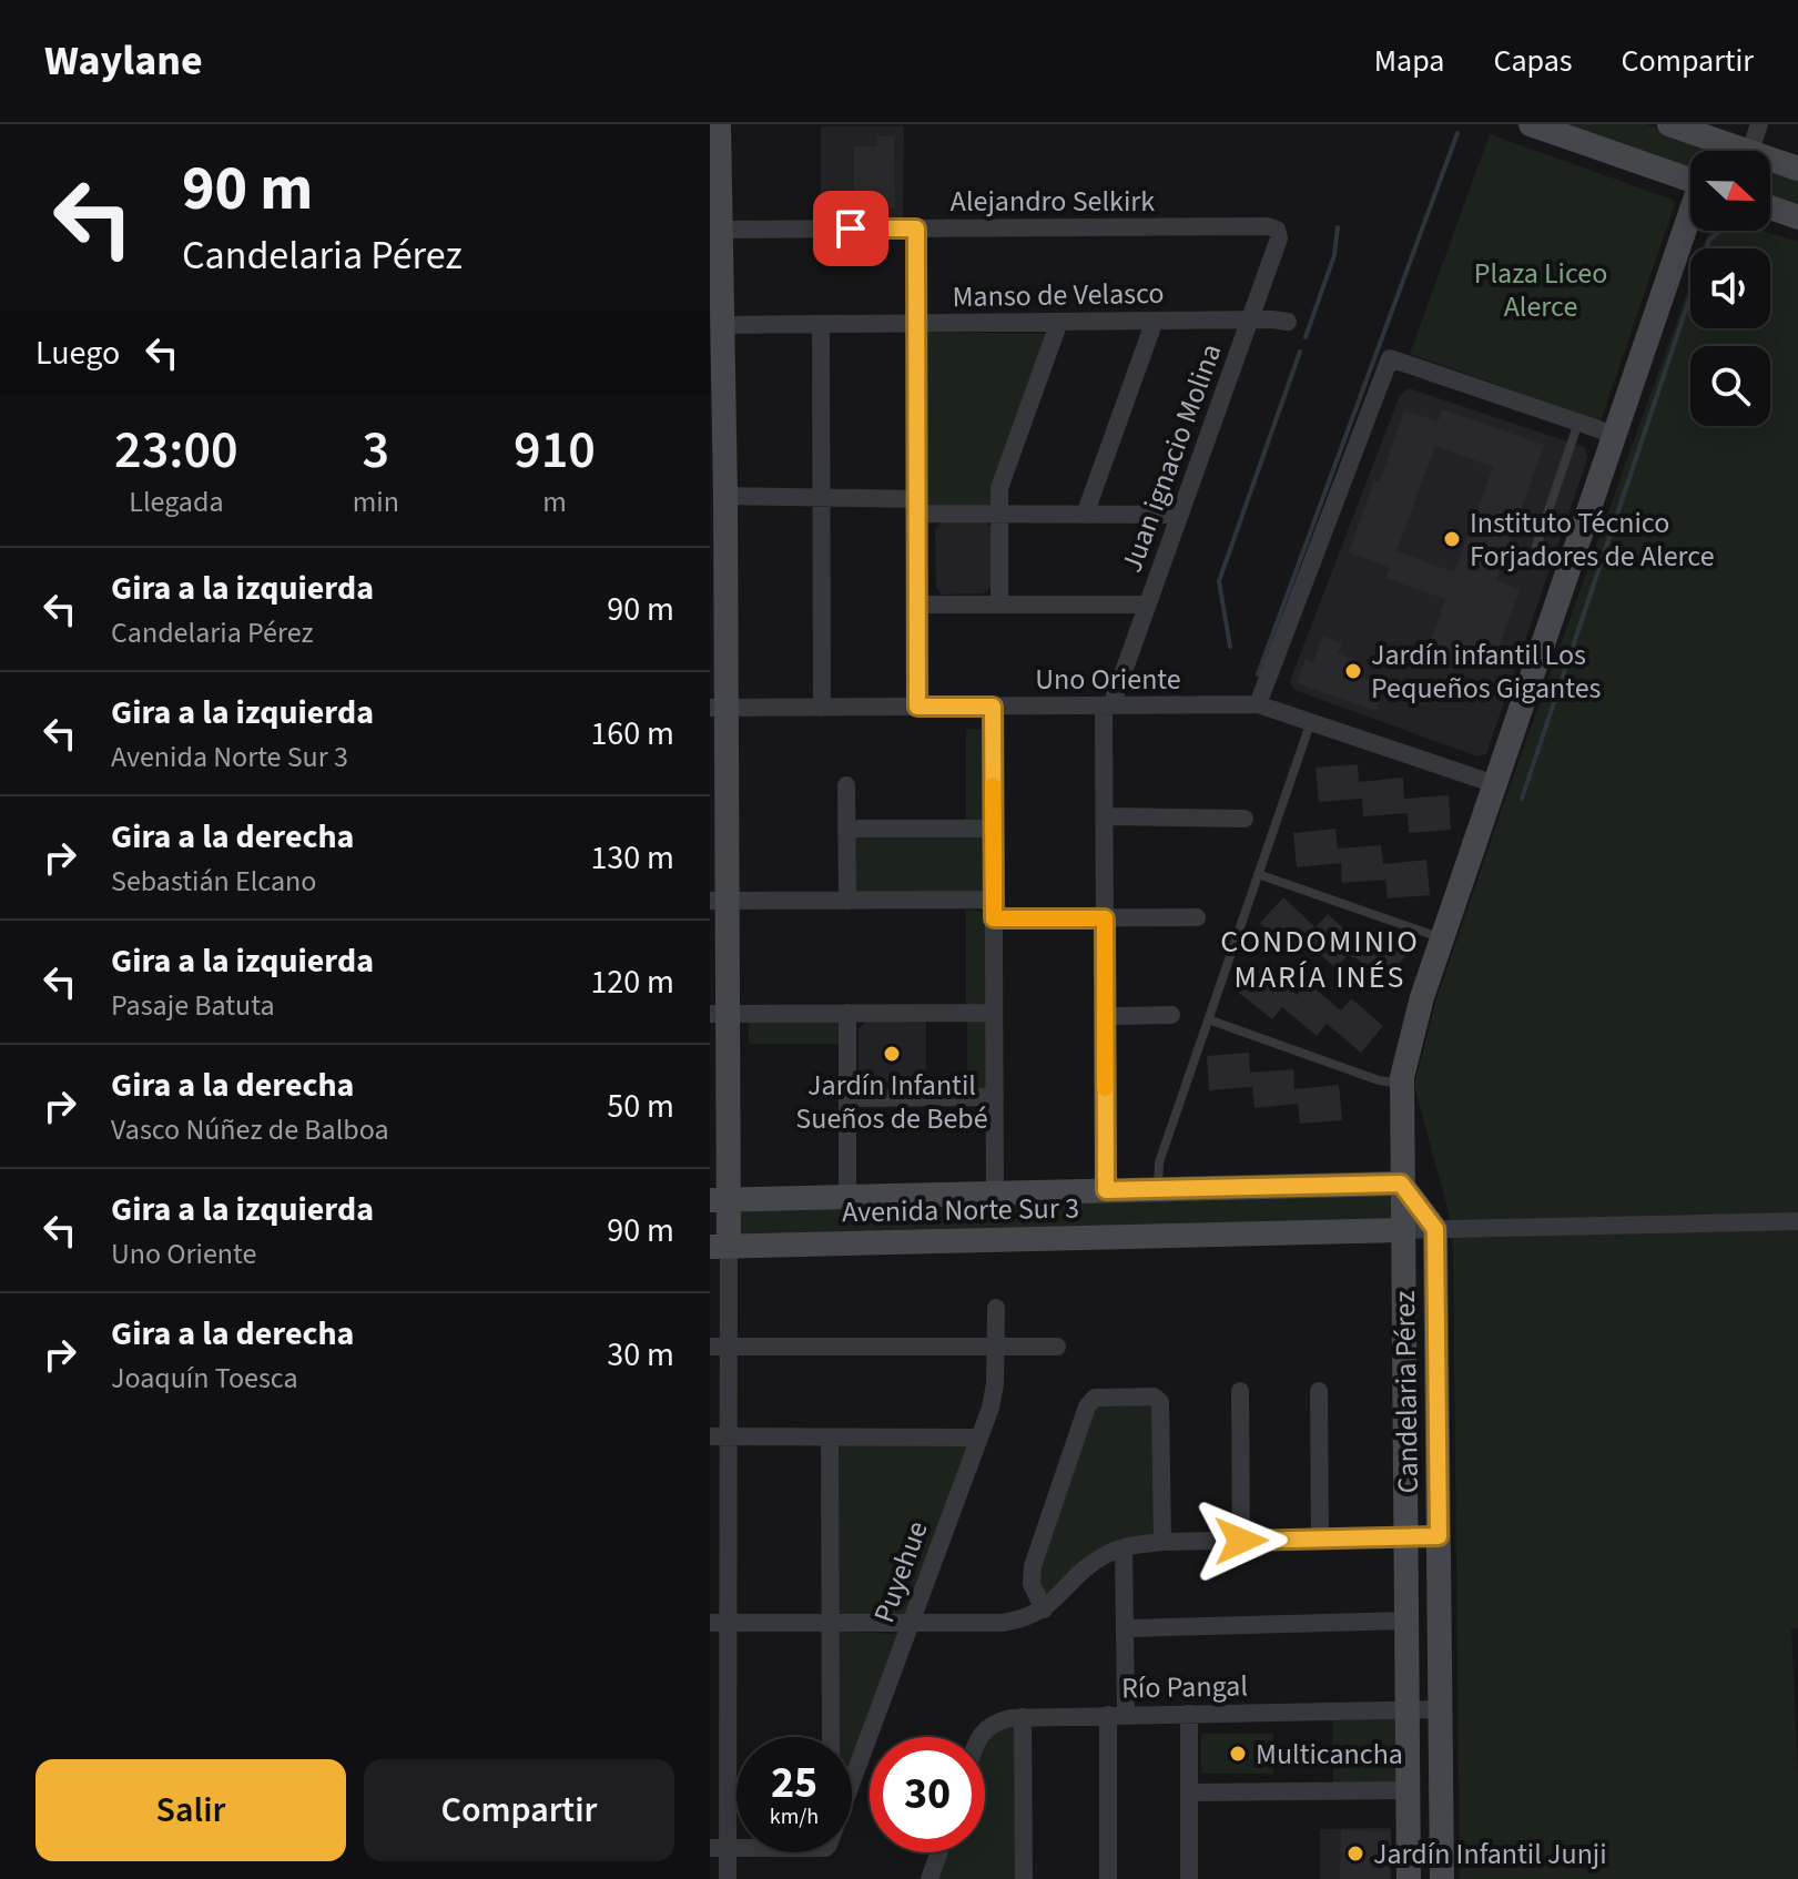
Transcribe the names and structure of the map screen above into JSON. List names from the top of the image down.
{
  "streets": {
    "street": [
      "Alejandro Selkirk",
      "Manso de Velasco",
      "Juan ignacio Molina",
      "Uno Oriente",
      "Avenida Norte Sur 3",
      "Candelaria Pérez",
      "Puyehue",
      "Río Pangal"
    ]
  },
  "crossings": [
    ["Alejandro Selkirk", "Juan ignacio Molina"],
    ["Manso de Velasco", "Juan ignacio Molina"],
    ["Juan ignacio Molina", "Uno Oriente"],
    ["Juan ignacio Molina", "Avenida Norte Sur 3"],
    ["Uno Oriente", "Candelaria Pérez"],
    ["Avenida Norte Sur 3", "Candelaria Pérez"],
    ["Candelaria Pérez", "Río Pangal"]
  ],
  "districts": ["CONDOMINIO MARÍA INÉS"],
  "parks": ["Plaza Liceo Alerce"],
  "places": [
    "Instituto Técnico Forjadores de Alerce",
    "Jardín infantil Los Pequeños Gigantes",
    "Jardín Infantil Sueños de Bebé",
    "Multicancha",
    "Jardín Infantil Junji"
  ],
  "north": "right",
  "page": {
    "header": "Waylane",
    "nav": ["Mapa", "Capas", "Compartir"],
    "turn": ["90 m", "Candelaria Pérez"],
    "then": "Luego",
    "eta": [
      "23:00",
      "Llegada",
      "3",
      "min",
      "910",
      "m"
    ],
    "list": [
      {
        "name": "Gira a la izquierda",
        "note": "Candelaria Pérez",
        "value": "90 m"
      },
      {
        "name": "Gira a la izquierda",
        "note": "Avenida Norte Sur 3",
        "value": "160 m"
      },
      {
        "name": "Gira a la derecha",
        "note": "Sebastián Elcano",
        "value": "130 m"
      },
      {
        "name": "Gira a la izquierda",
        "note": "Pasaje Batuta",
        "value": "120 m"
      },
      {
        "name": "Gira a la derecha",
        "note": "Vasco Núñez de Balboa",
        "value": "50 m"
      },
      {
        "name": "Gira a la izquierda",
        "note": "Uno Oriente",
        "value": "90 m"
      },
      {
        "name": "Gira a la derecha",
        "note": "Joaquín Toesca",
        "value": "30 m"
      }
    ],
    "speed": "25 km/h",
    "limit": "30",
    "buttons": ["Salir", "Compartir"]
  }
}
